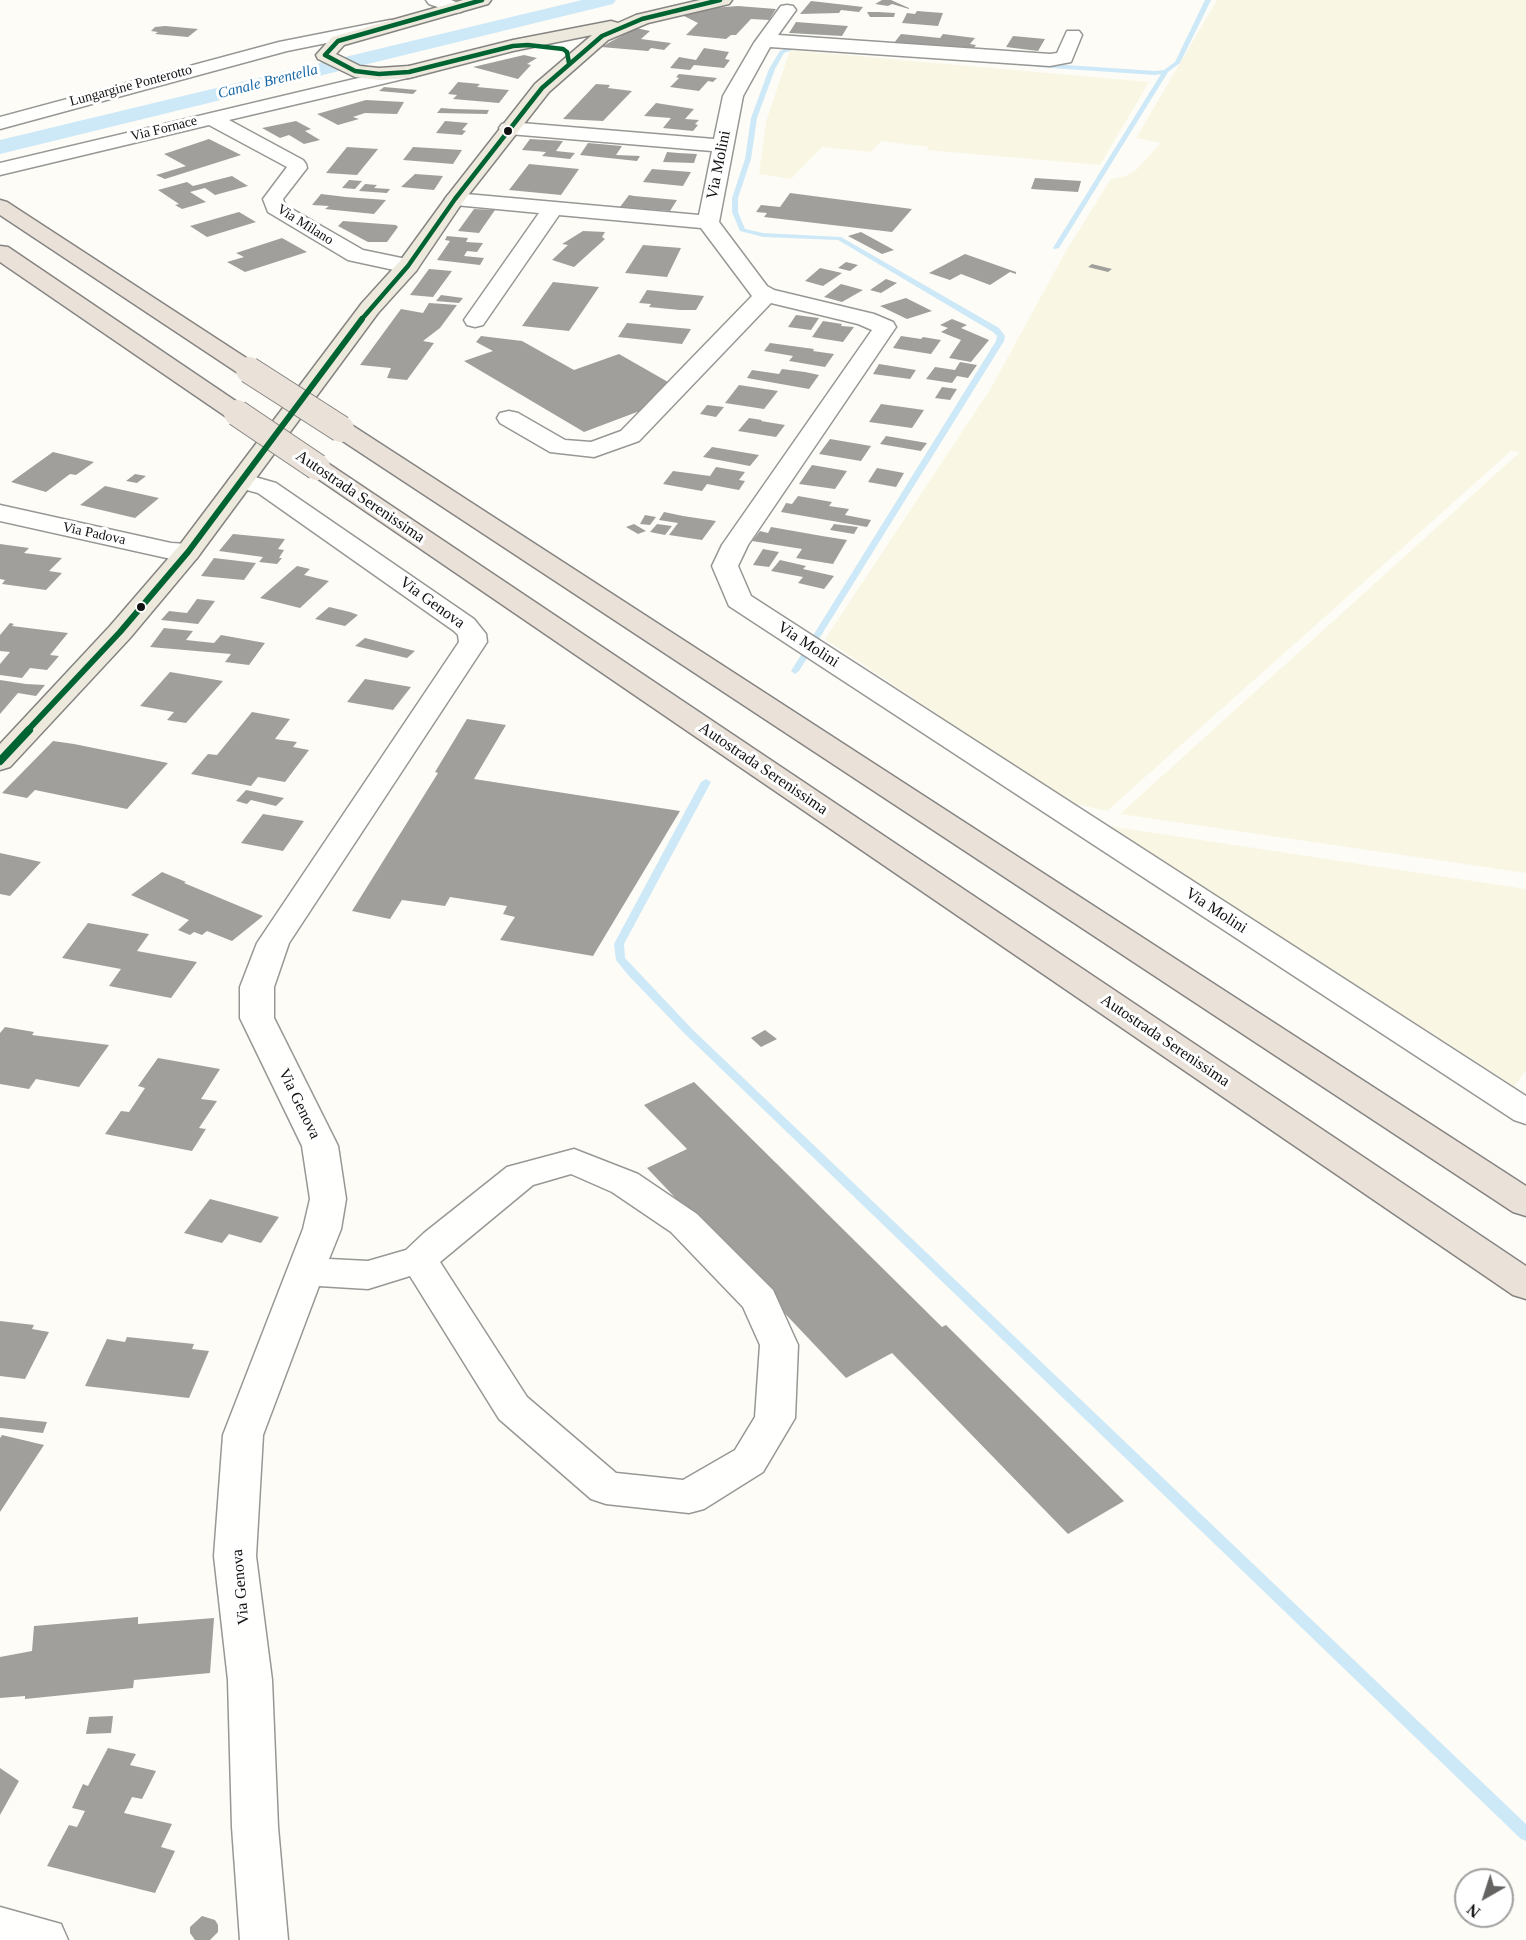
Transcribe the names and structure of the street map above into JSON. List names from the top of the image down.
{
  "streets": {
    "highway": ["Autostrada Serenissima"],
    "main road": ["Lungargine Ponterotto", "Via Fornace"],
    "street": [
      "Via Molini",
      "Via Milano",
      "Via Padova",
      "Via Genova"
    ]
  },
  "crossings": [
    ["Lungargine Ponterotto", "Via Fornace"],
    ["Via Fornace", "Via Milano"]
  ],
  "water": ["Canale Brentella"],
  "north": "bottom left"
}
